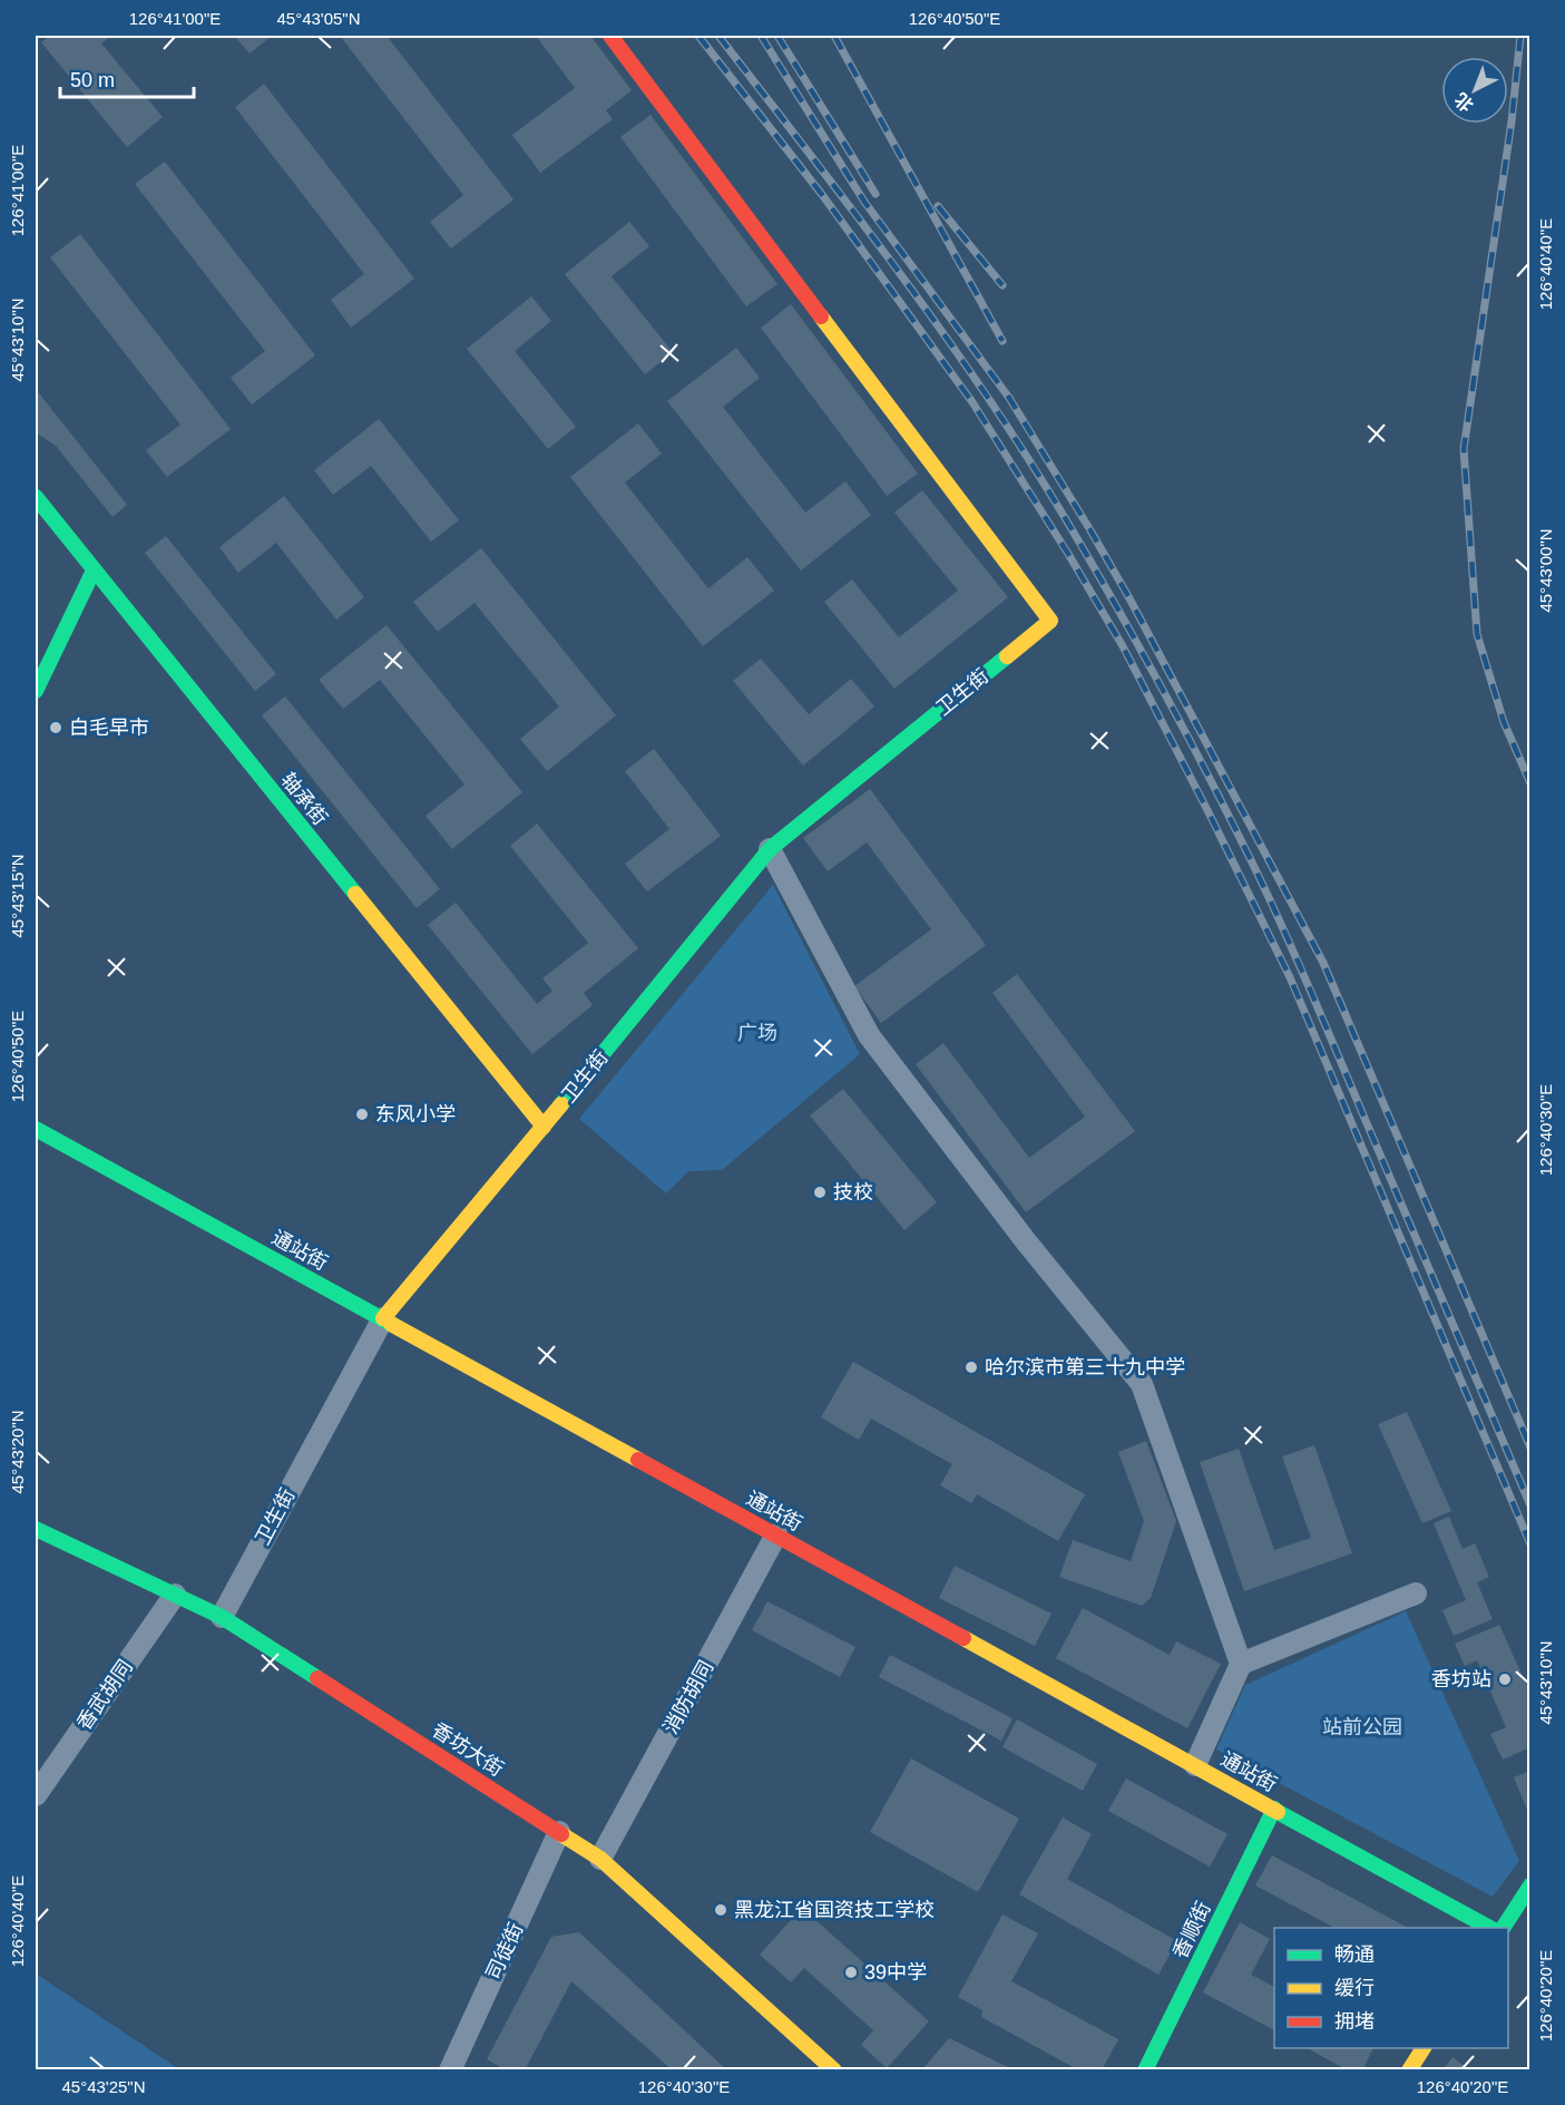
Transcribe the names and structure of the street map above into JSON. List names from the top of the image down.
{
  "streets": {
    "street": [
      "卫生街",
      "轴承街",
      "通站街",
      "香武胡同",
      "消防胡同",
      "香坊大街",
      "香顺街",
      "司徒街"
    ]
  },
  "crossings": [
    ["卫生街", "轴承街"],
    ["卫生街", "通站街"],
    ["卫生街", "香坊大街"],
    ["通站街", "消防胡同"],
    ["通站街", "香顺街"],
    ["香武胡同", "香坊大街"],
    ["消防胡同", "香坊大街"],
    ["香坊大街", "司徒街"]
  ],
  "parks": ["广场", "站前公园"],
  "places": [
    "白毛早市",
    "东风小学",
    "技校",
    "哈尔滨市第三十九中学",
    "香坊站",
    "黑龙江省国资技工学校",
    "39中学"
  ],
  "legend": ["畅通", "缓行", "拥堵"],
  "scale_bar": "50 m",
  "north": "bottom left",
  "coordinates": [
    "126°41'00\"E",
    "45°43'05\"N",
    "126°40'50\"E",
    "126°40'40\"E",
    "45°43'10\"N",
    "45°43'00\"N",
    "45°43'15\"N",
    "126°40'30\"E",
    "45°43'20\"N",
    "126°40'20\"E",
    "45°43'25\"N"
  ]
}
